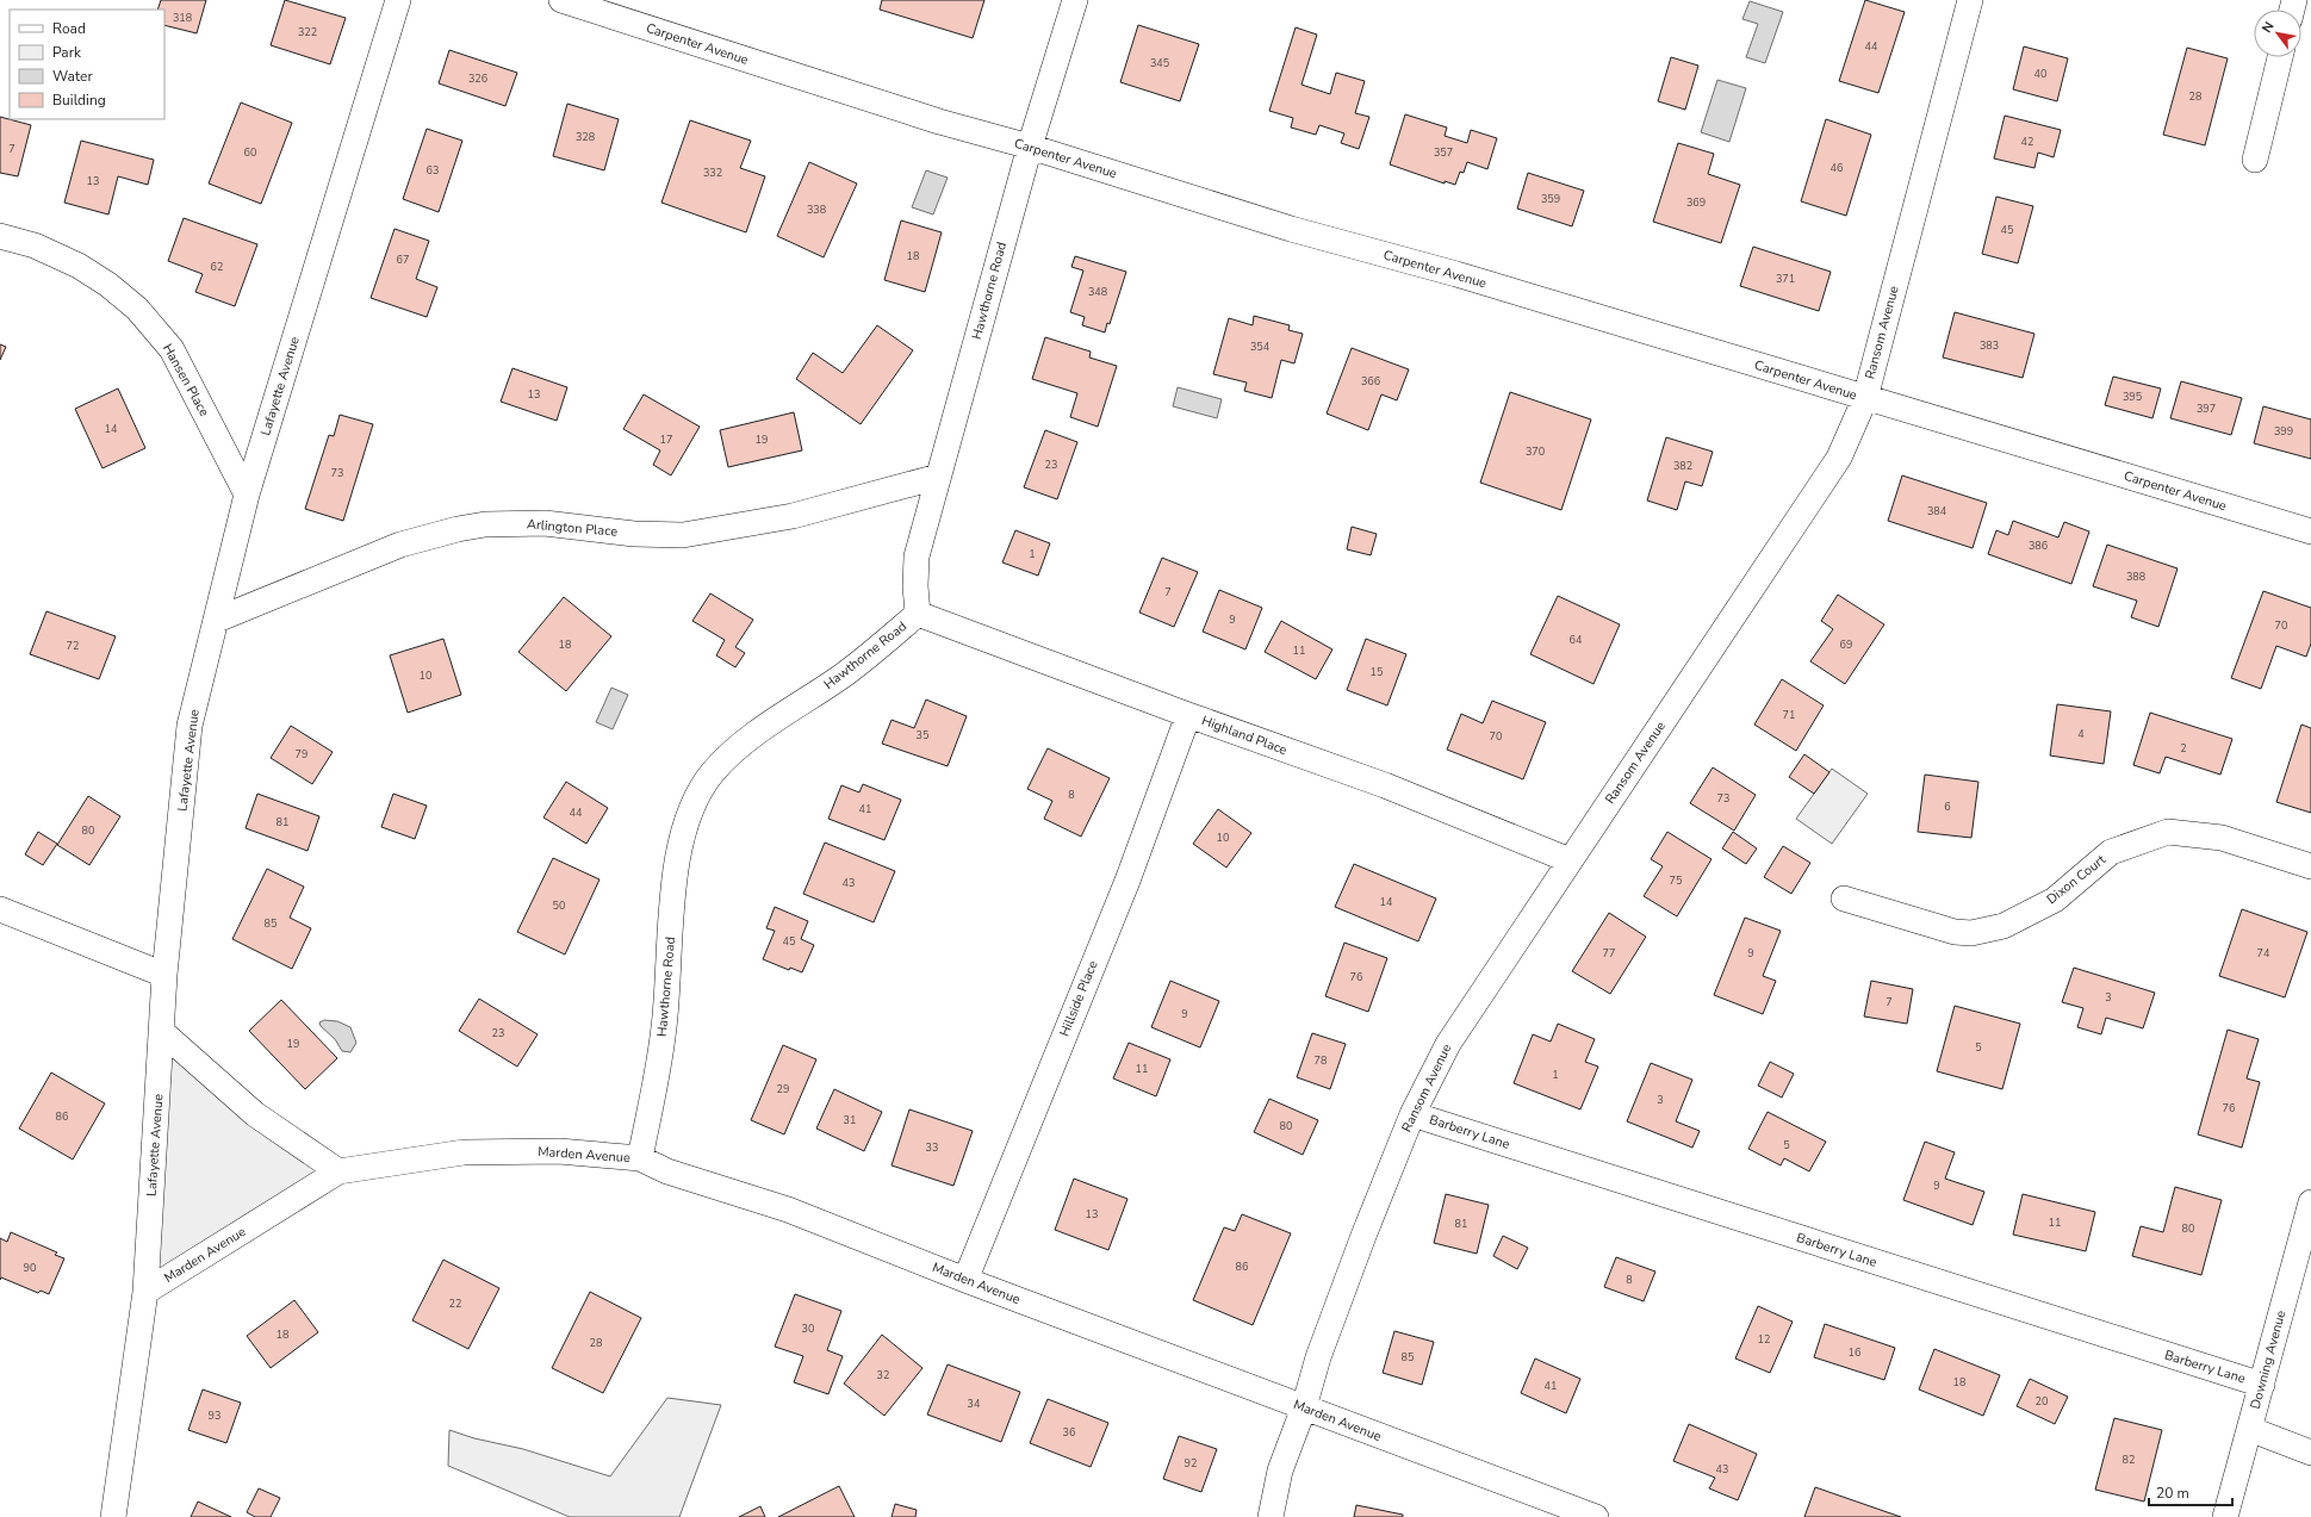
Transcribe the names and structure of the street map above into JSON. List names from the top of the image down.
{
  "streets": {
    "street": [
      "Carpenter Avenue",
      "Hawthorne Road",
      "Ransom Avenue",
      "Hansen Place",
      "Lafayette Avenue",
      "Arlington Place",
      "Highland Place",
      "Dixon Court",
      "Hillside Place",
      "Barberry Lane",
      "Marden Avenue",
      "Downing Avenue"
    ]
  },
  "crossings": [
    ["Carpenter Avenue", "Hawthorne Road"],
    ["Carpenter Avenue", "Ransom Avenue"],
    ["Hawthorne Road", "Arlington Place"],
    ["Hawthorne Road", "Highland Place"],
    ["Hawthorne Road", "Marden Avenue"],
    ["Ransom Avenue", "Highland Place"],
    ["Ransom Avenue", "Barberry Lane"],
    ["Ransom Avenue", "Marden Avenue"],
    ["Hansen Place", "Lafayette Avenue"],
    ["Lafayette Avenue", "Arlington Place"],
    ["Lafayette Avenue", "Marden Avenue"],
    ["Highland Place", "Hillside Place"],
    ["Hillside Place", "Marden Avenue"],
    ["Barberry Lane", "Downing Avenue"]
  ],
  "house_numbers": [
    "318",
    "322",
    "44",
    "345",
    "40",
    "326",
    "28",
    "328",
    "42",
    "7",
    "60",
    "357",
    "46",
    "63",
    "332",
    "13",
    "359",
    "369",
    "338",
    "45",
    "18",
    "67",
    "62",
    "371",
    "348",
    "383",
    "354",
    "366",
    "13",
    "395",
    "397",
    "14",
    "399",
    "17",
    "19",
    "370",
    "23",
    "382",
    "73",
    "384",
    "386",
    "1",
    "388",
    "7",
    "9",
    "70",
    "64",
    "18",
    "69",
    "72",
    "11",
    "15",
    "10",
    "71",
    "4",
    "35",
    "70",
    "2",
    "79",
    "8",
    "73",
    "6",
    "41",
    "44",
    "81",
    "80",
    "10",
    "75",
    "43",
    "14",
    "50",
    "85",
    "45",
    "77",
    "9",
    "74",
    "76",
    "3",
    "7",
    "9",
    "23",
    "19",
    "5",
    "78",
    "11",
    "1",
    "29",
    "3",
    "76",
    "86",
    "31",
    "80",
    "5",
    "33",
    "9",
    "13",
    "11",
    "81",
    "80",
    "86",
    "90",
    "8",
    "22",
    "30",
    "18",
    "12",
    "28",
    "16",
    "85",
    "32",
    "18",
    "41",
    "20",
    "34",
    "93",
    "36",
    "82",
    "92",
    "43"
  ],
  "legend": [
    "Road",
    "Park",
    "Water",
    "Building"
  ],
  "scale_bar": "20 m",
  "north": "top left"
}
